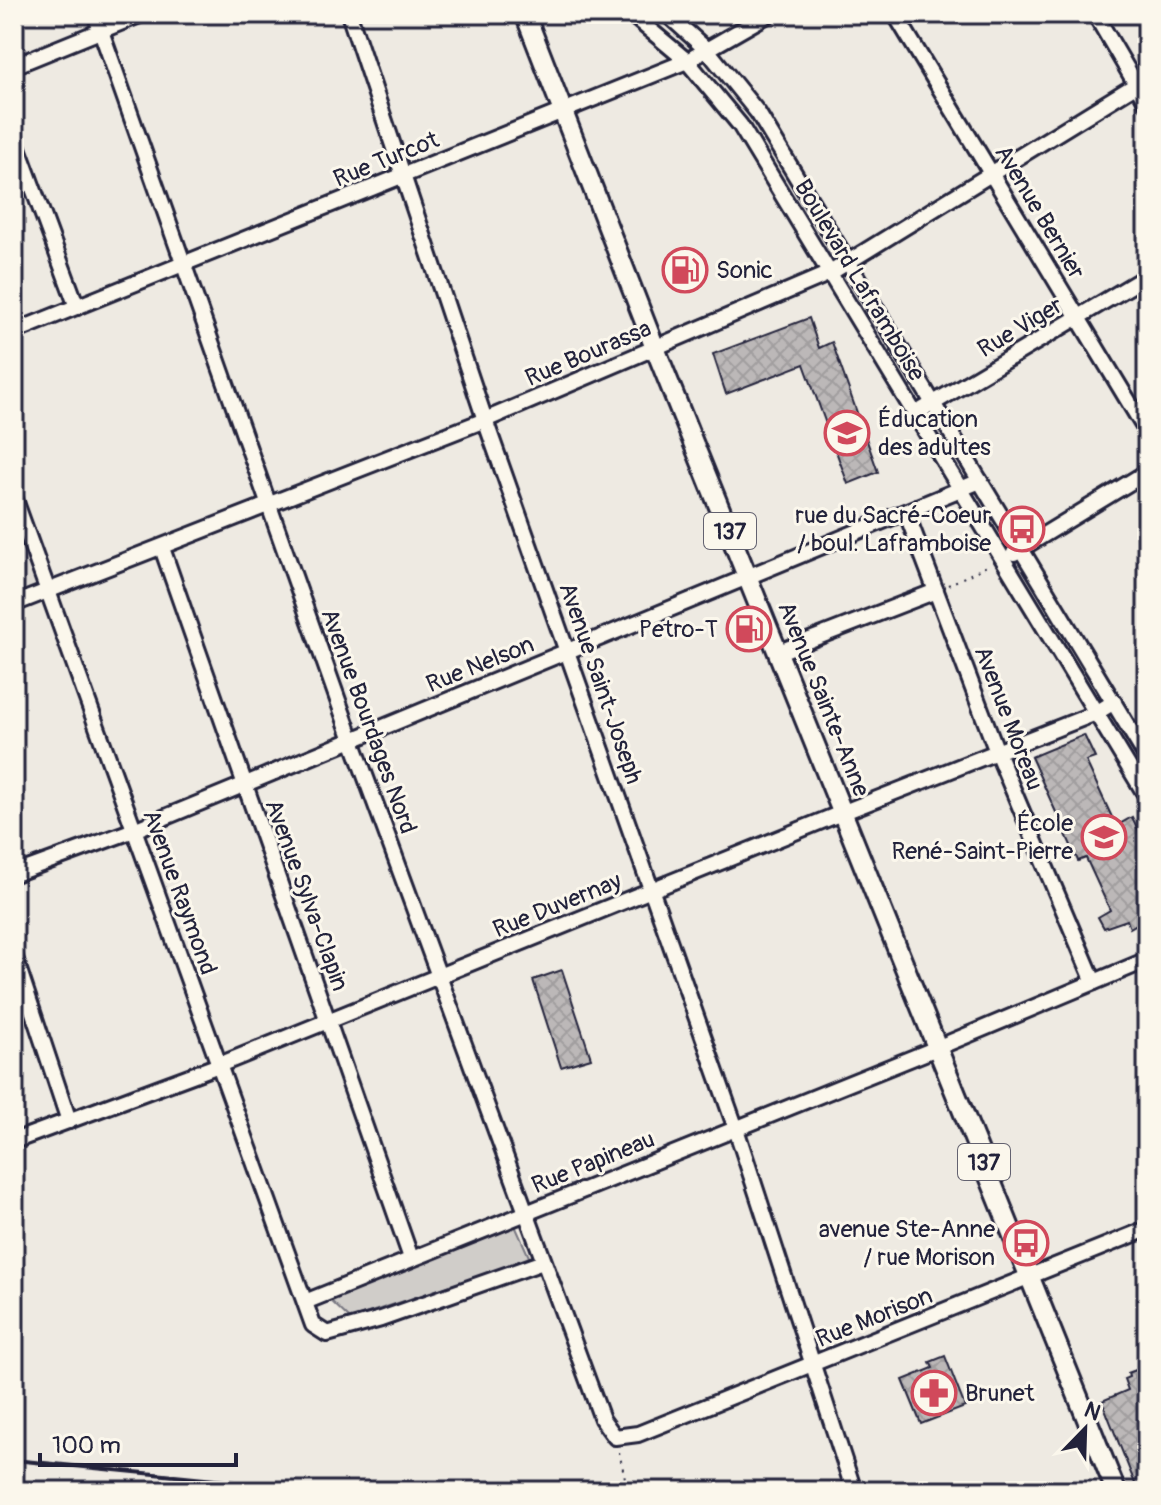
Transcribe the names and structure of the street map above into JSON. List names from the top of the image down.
{
  "streets": {
    "main road": ["137", "Avenue Sainte-Anne"],
    "street": [
      "Rue Turcot",
      "Avenue Bernier",
      "Boulevard Laframboise",
      "Rue Viger",
      "Rue Bourassa",
      "Rue Nelson",
      "Avenue Saint-Joseph",
      "Avenue Moreau",
      "Avenue Bourdages Nord",
      "Avenue Raymond",
      "Avenue Sylva-Clapin",
      "Rue Duvernay",
      "Rue Papineau",
      "Rue Morison"
    ]
  },
  "crossings": [
    ["Rue Turcot", "Boulevard Laframboise"],
    ["Rue Turcot", "Avenue Saint-Joseph"],
    ["Rue Turcot", "Avenue Sainte-Anne"],
    ["Rue Turcot", "Avenue Bourdages Nord"],
    ["Avenue Bernier", "Rue Viger"],
    ["Avenue Bernier", "Rue Bourassa"],
    ["Boulevard Laframboise", "Rue Viger"],
    ["Boulevard Laframboise", "Rue Bourassa"],
    ["Boulevard Laframboise", "Rue Nelson"],
    ["Boulevard Laframboise", "Rue Duvernay"],
    ["Rue Bourassa", "Avenue Saint-Joseph"],
    ["Rue Bourassa", "Avenue Sainte-Anne"],
    ["Rue Bourassa", "Avenue Bourdages Nord"],
    ["Rue Bourassa", "Avenue Raymond"],
    ["Rue Bourassa", "Avenue Sylva-Clapin"],
    ["Rue Nelson", "Avenue Saint-Joseph"],
    ["Rue Nelson", "Avenue Sainte-Anne"],
    ["Rue Nelson", "Avenue Moreau"],
    ["Rue Nelson", "Avenue Bourdages Nord"],
    ["Rue Nelson", "Avenue Raymond"],
    ["Rue Nelson", "Avenue Sylva-Clapin"],
    ["Avenue Saint-Joseph", "Rue Duvernay"],
    ["Avenue Saint-Joseph", "Rue Papineau"],
    ["Avenue Saint-Joseph", "Rue Morison"],
    ["Avenue Sainte-Anne", "Rue Duvernay"],
    ["Avenue Sainte-Anne", "Rue Papineau"],
    ["Avenue Sainte-Anne", "Rue Morison"],
    ["Avenue Moreau", "Rue Duvernay"],
    ["Avenue Moreau", "Rue Papineau"],
    ["Avenue Bourdages Nord", "Rue Duvernay"],
    ["Avenue Bourdages Nord", "Rue Papineau"],
    ["Avenue Bourdages Nord", "Rue Morison"],
    ["Avenue Raymond", "Rue Duvernay"],
    ["Avenue Raymond", "Rue Papineau"],
    ["Avenue Sylva-Clapin", "Rue Duvernay"],
    ["Avenue Sylva-Clapin", "Rue Papineau"]
  ],
  "places": {
    "fuel station": ["Sonic", "Petro-T"],
    "school or university": ["Éducation des adultes", "École René-Saint-Pierre"],
    "bus stop": ["rue du Sacré-Coeur / boul. Laframboise", "avenue Ste-Anne / rue Morison"],
    "pharmacy": ["Brunet"]
  },
  "scale_bar": "100 m",
  "north": "top right"
}
